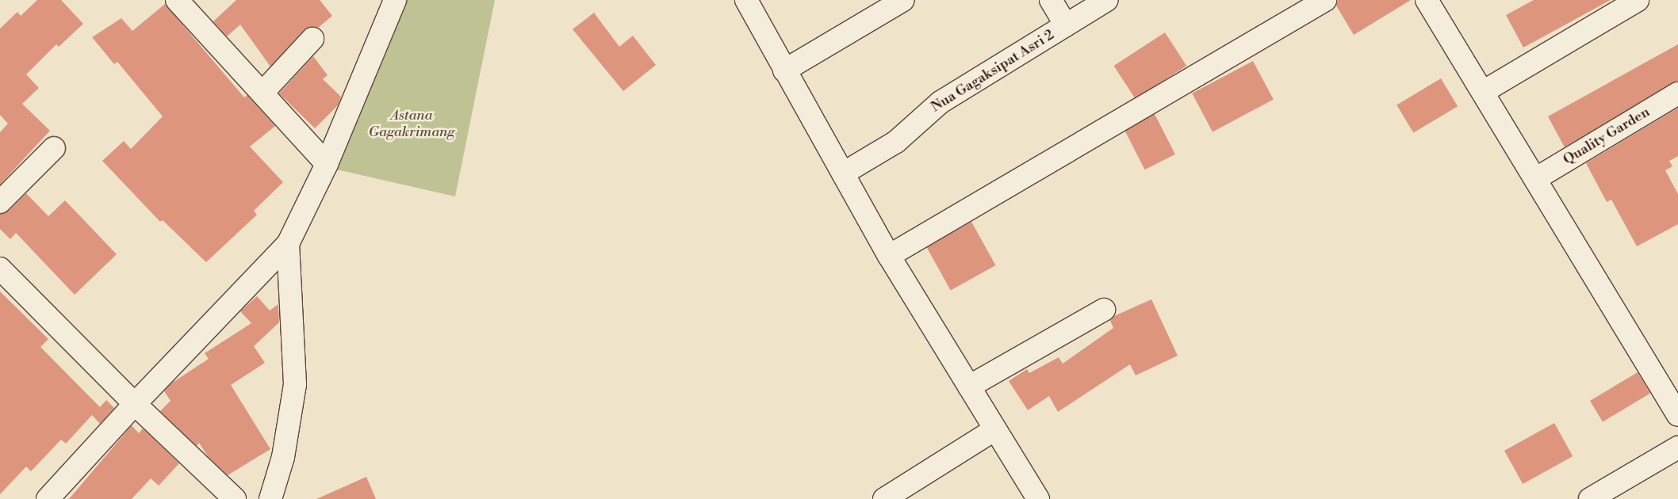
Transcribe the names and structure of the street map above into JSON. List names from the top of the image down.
{
  "streets": {
    "street": ["Nua Gagaksipat Asri 2", "Quality Garden"]
  },
  "parks": ["Astana Gagakrimang"]
}
